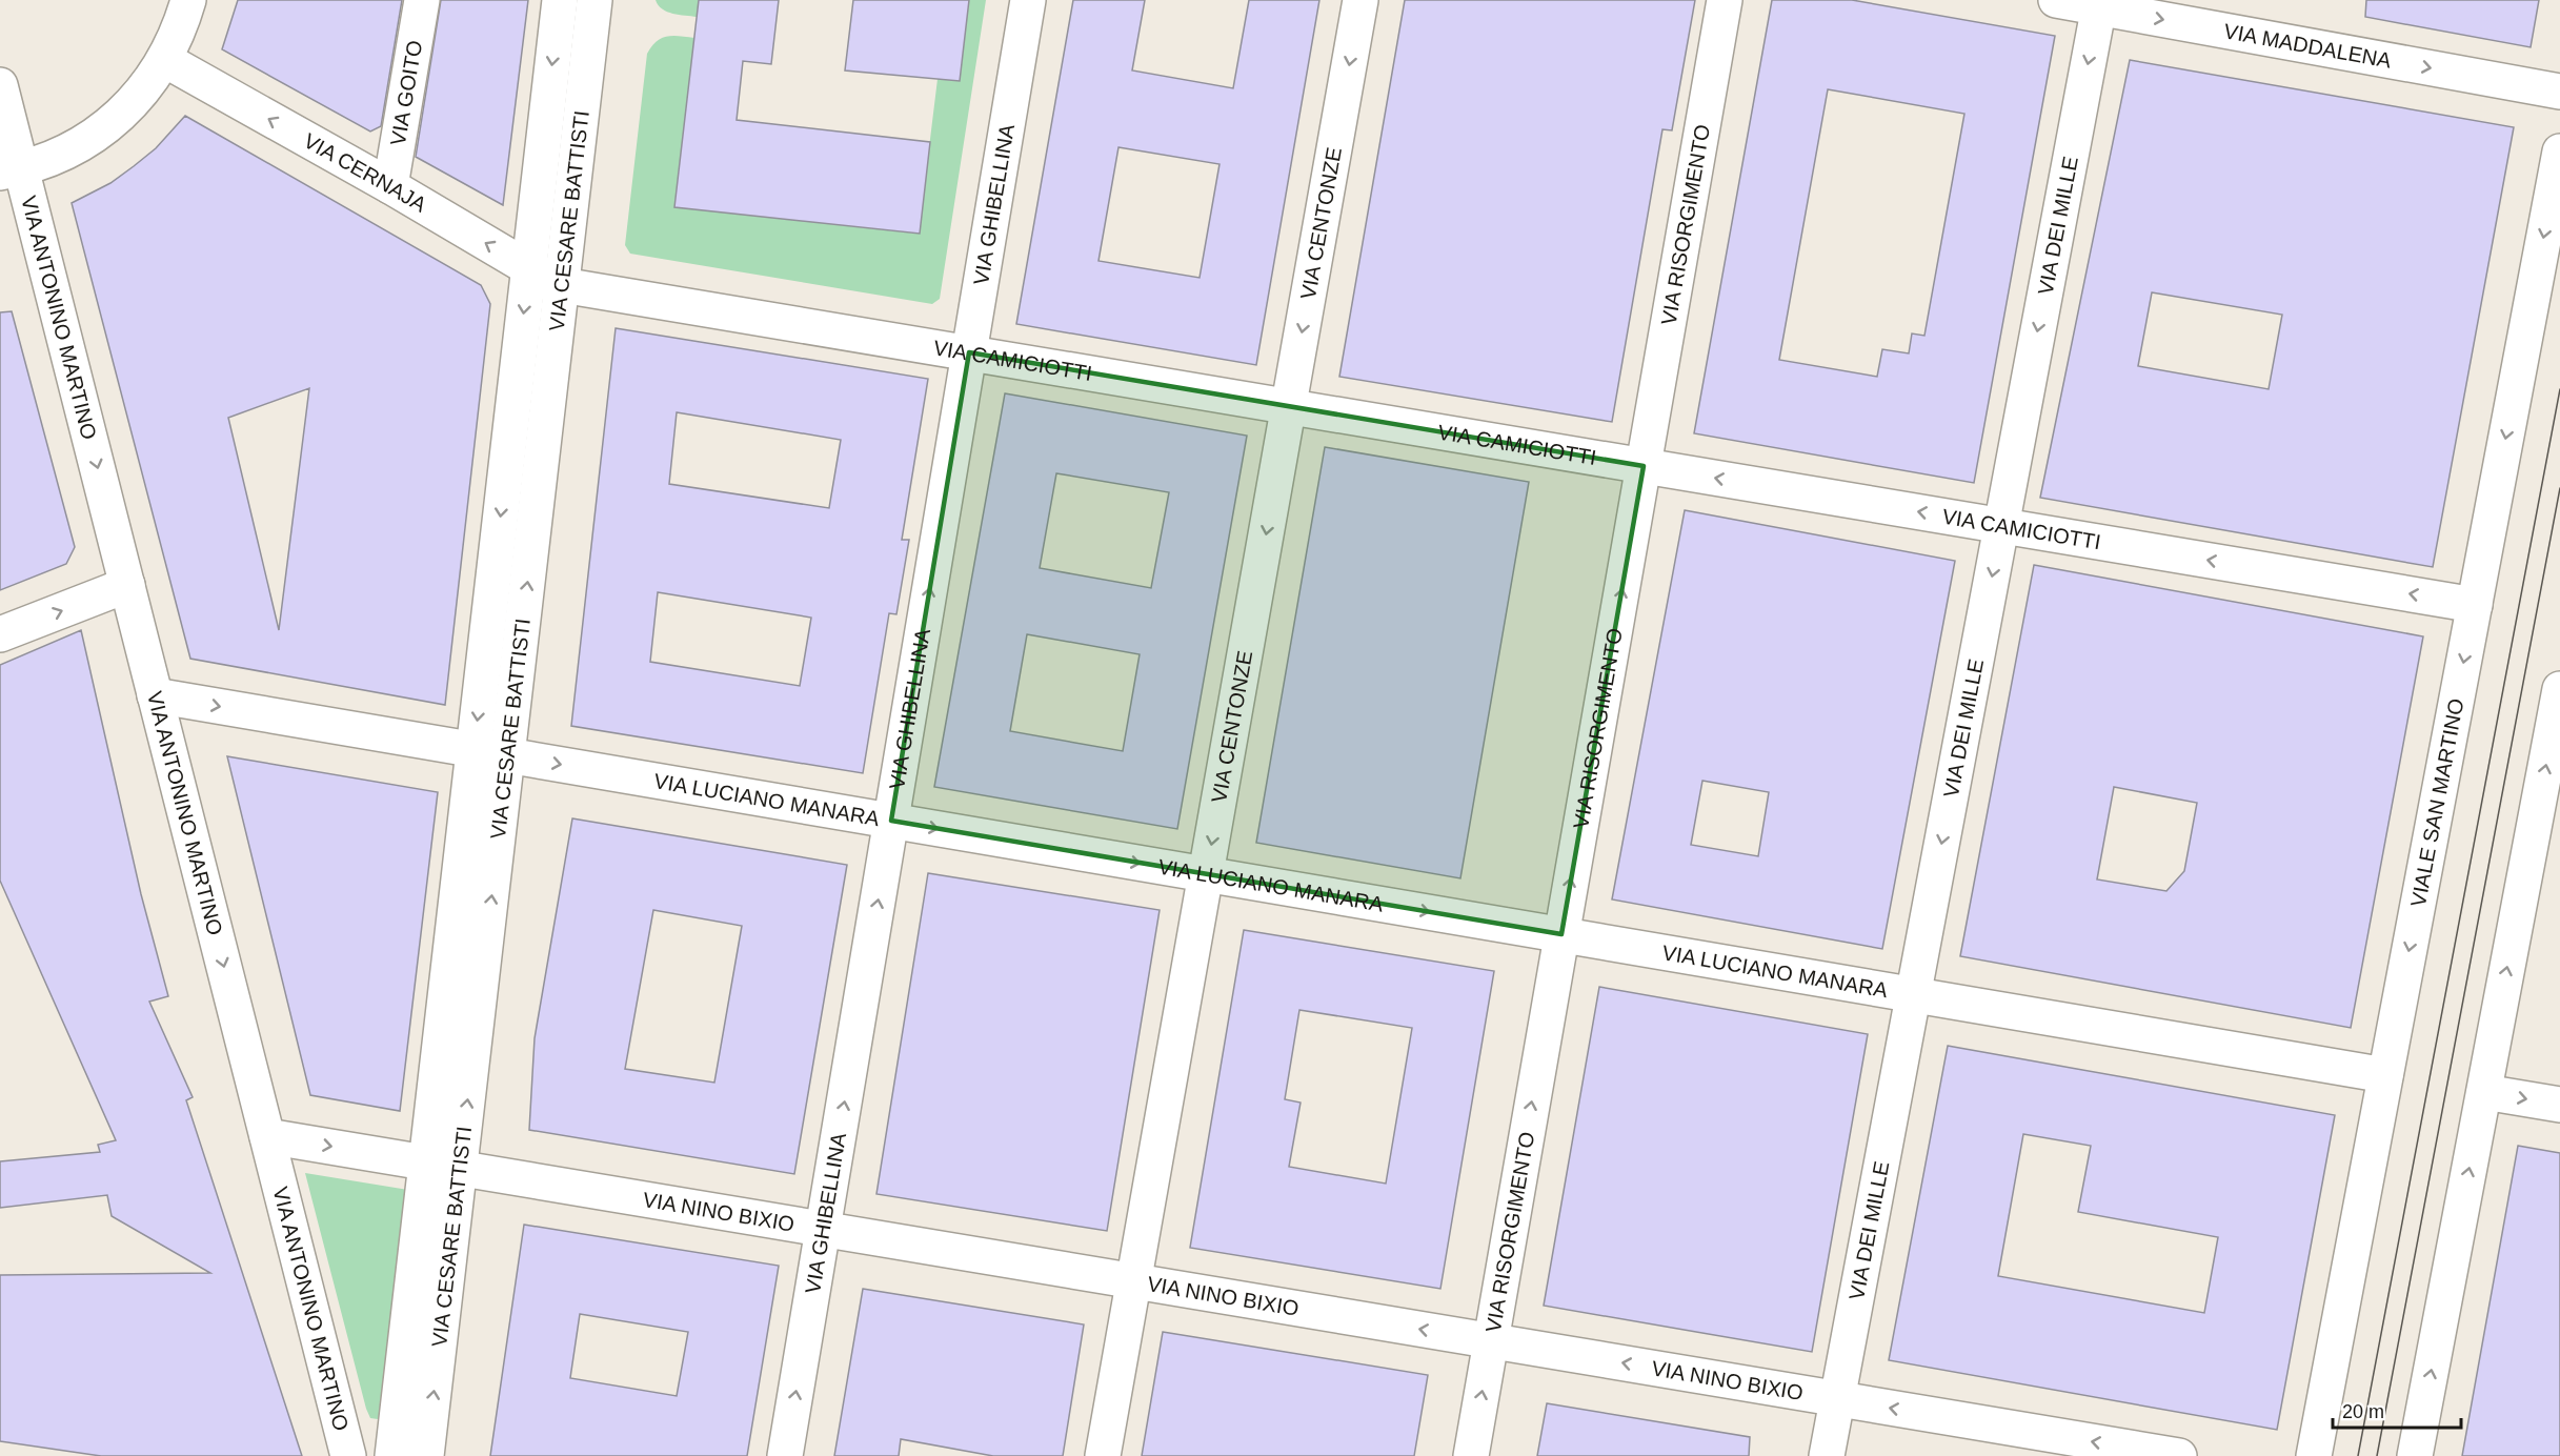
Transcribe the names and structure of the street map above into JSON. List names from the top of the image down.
{
  "streets": {
    "street": [
      "VIA MADDALENA",
      "VIA GOITO",
      "VIA CERNAJA",
      "VIA GHIBELLINA",
      "VIA CESARE BATTISTI",
      "VIA CENTONZE",
      "VIA RISORGIMENTO",
      "VIA DEI MILLE",
      "VIA ANTONINO MARTINO",
      "VIA CAMICIOTTI",
      "VIA LUCIANO MANARA",
      "VIALE SAN MARTINO",
      "VIA NINO BIXIO"
    ]
  },
  "crossings": [
    ["VIA MADDALENA", "VIA DEI MILLE"],
    ["VIA GOITO", "VIA CERNAJA"],
    ["VIA CERNAJA", "VIA CESARE BATTISTI"],
    ["VIA CERNAJA", "VIA CAMICIOTTI"],
    ["VIA GHIBELLINA", "VIA CAMICIOTTI"],
    ["VIA GHIBELLINA", "VIA LUCIANO MANARA"],
    ["VIA GHIBELLINA", "VIA NINO BIXIO"],
    ["VIA CESARE BATTISTI", "VIA CAMICIOTTI"],
    ["VIA CESARE BATTISTI", "VIA LUCIANO MANARA"],
    ["VIA CESARE BATTISTI", "VIA NINO BIXIO"],
    ["VIA CENTONZE", "VIA CAMICIOTTI"],
    ["VIA CENTONZE", "VIA LUCIANO MANARA"],
    ["VIA CENTONZE", "VIA NINO BIXIO"],
    ["VIA RISORGIMENTO", "VIA CAMICIOTTI"],
    ["VIA RISORGIMENTO", "VIA LUCIANO MANARA"],
    ["VIA RISORGIMENTO", "VIA NINO BIXIO"],
    ["VIA DEI MILLE", "VIA CAMICIOTTI"],
    ["VIA DEI MILLE", "VIA LUCIANO MANARA"],
    ["VIA DEI MILLE", "VIA NINO BIXIO"],
    ["VIA ANTONINO MARTINO", "VIA LUCIANO MANARA"],
    ["VIA ANTONINO MARTINO", "VIA NINO BIXIO"],
    ["VIA CAMICIOTTI", "VIALE SAN MARTINO"],
    ["VIA LUCIANO MANARA", "VIALE SAN MARTINO"]
  ],
  "one_way": [
    "VIA MADDALENA",
    "VIA CERNAJA",
    "VIA GHIBELLINA",
    "VIA CENTONZE",
    "VIA RISORGIMENTO",
    "VIA DEI MILLE",
    "VIA ANTONINO MARTINO",
    "VIA CAMICIOTTI",
    "VIA LUCIANO MANARA"
  ],
  "scale_bar": "20 m"
}
